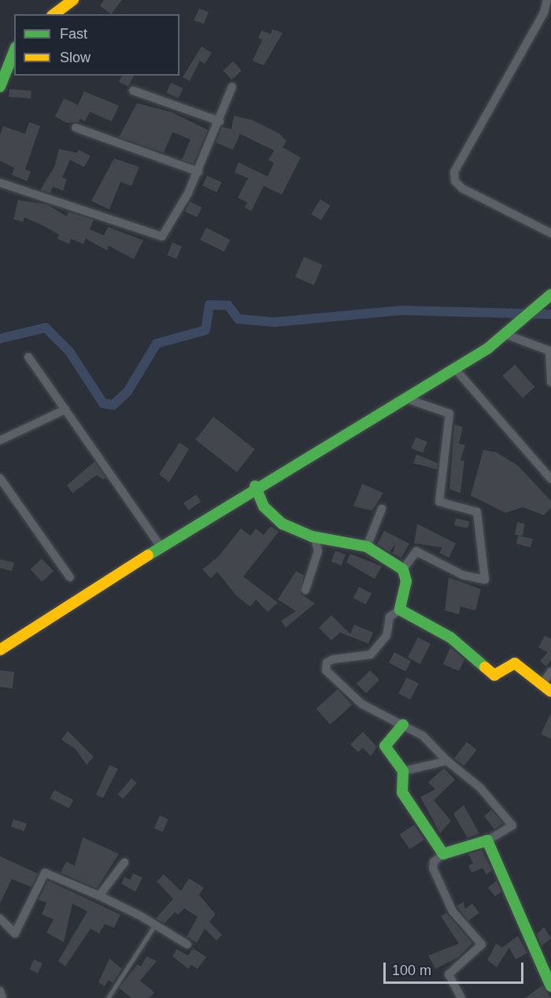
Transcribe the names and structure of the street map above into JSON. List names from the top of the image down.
{
  "legend": ["Fast", "Slow"],
  "scale_bar": "100 m"
}
